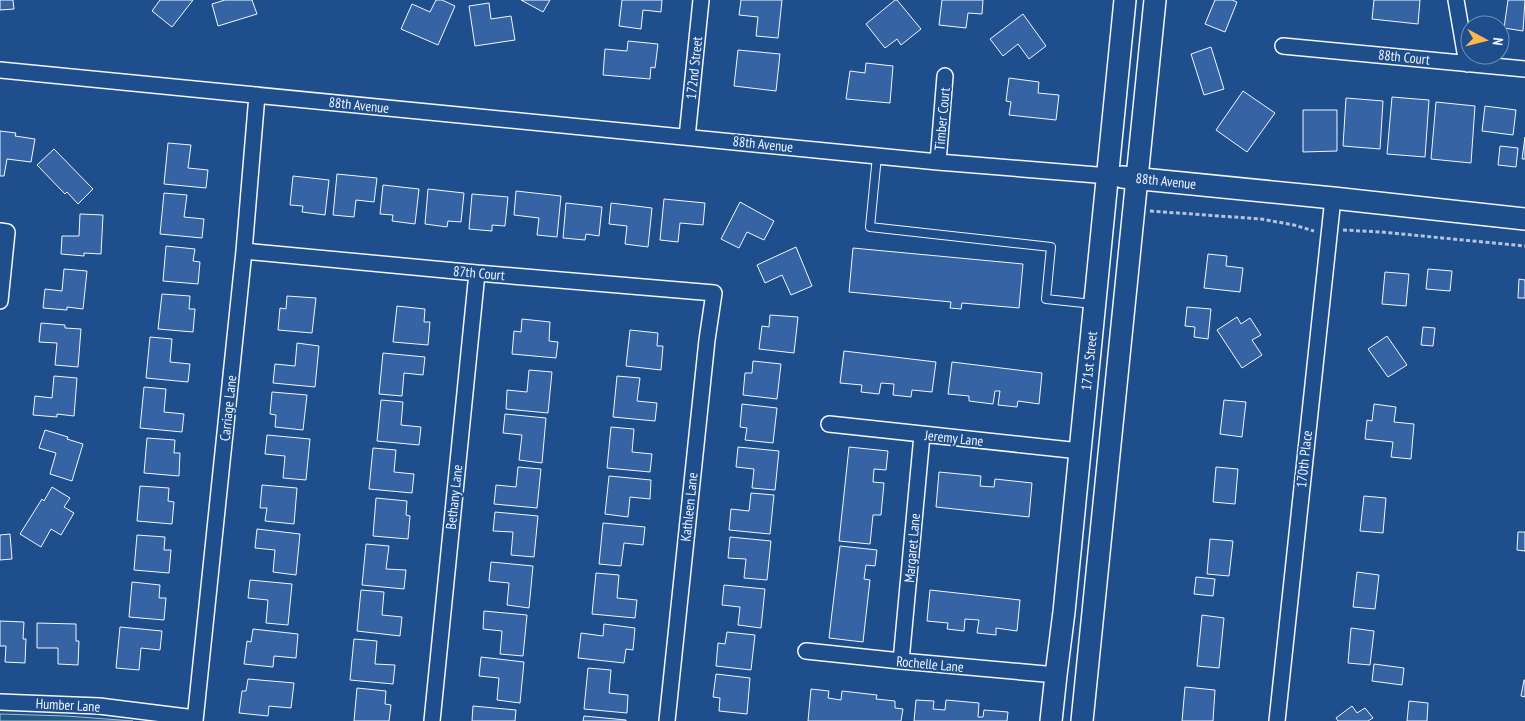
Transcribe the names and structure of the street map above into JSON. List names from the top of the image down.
{
  "streets": {
    "street": [
      "88th Court",
      "172nd Street",
      "88th Avenue",
      "Timber Court",
      "87th Court",
      "171st Street",
      "Carriage Lane",
      "Jeremy Lane",
      "170th Place",
      "Bethany Lane",
      "Kathleen Lane",
      "Margaret Lane",
      "Rochelle Lane",
      "Humber Lane"
    ]
  },
  "crossings": [
    ["172nd Street", "88th Avenue"],
    ["88th Avenue", "Timber Court"],
    ["88th Avenue", "171st Street"],
    ["88th Avenue", "Carriage Lane"],
    ["88th Avenue", "170th Place"],
    ["87th Court", "Carriage Lane"],
    ["87th Court", "Bethany Lane"],
    ["87th Court", "Kathleen Lane"],
    ["171st Street", "Jeremy Lane"],
    ["171st Street", "Rochelle Lane"],
    ["Carriage Lane", "Humber Lane"],
    ["Jeremy Lane", "Margaret Lane"],
    ["Margaret Lane", "Rochelle Lane"]
  ],
  "north": "right"
}
